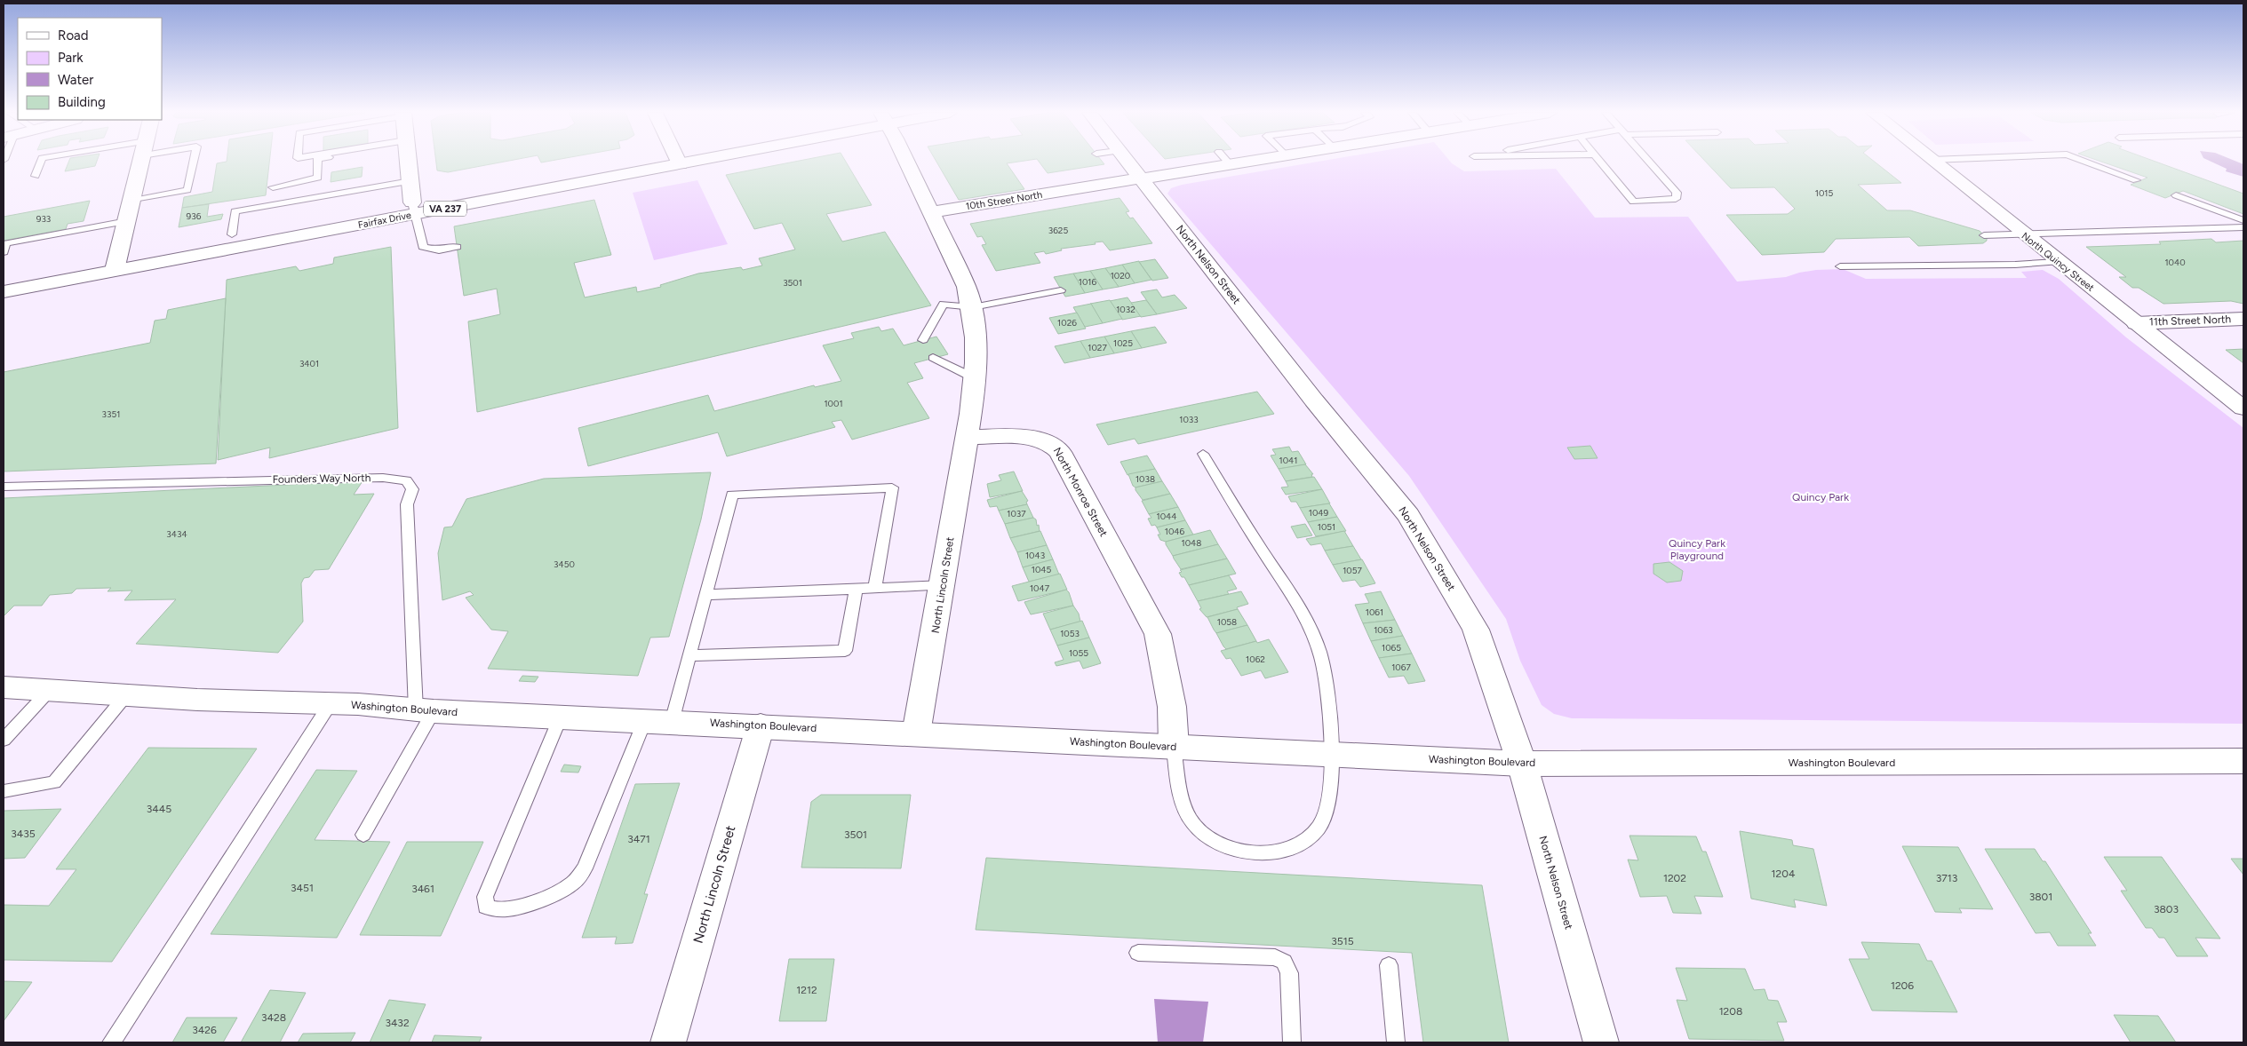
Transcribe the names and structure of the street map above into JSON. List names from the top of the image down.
{
  "streets": {
    "street": [
      "10th Street North",
      "VA 237",
      "Fairfax Drive",
      "North Quincy Street",
      "North Nelson Street",
      "11th Street North",
      "North Monroe Street",
      "North Lincoln Street",
      "Washington Boulevard"
    ],
    "lane": ["Founders Way North"]
  },
  "crossings": [
    ["10th Street North", "North Nelson Street"],
    ["North Quincy Street", "11th Street North"],
    ["North Nelson Street", "Washington Boulevard"],
    ["Founders Way North", "Washington Boulevard"],
    ["North Monroe Street", "North Lincoln Street"],
    ["North Monroe Street", "Washington Boulevard"],
    ["North Lincoln Street", "Washington Boulevard"]
  ],
  "parks": ["Quincy Park", "Quincy Park Playground"],
  "house_numbers": [
    "1015",
    "936",
    "933",
    "3625",
    "1040",
    "1020",
    "1016",
    "3501",
    "1032",
    "1026",
    "1025",
    "1027",
    "3401",
    "1001",
    "3351",
    "1033",
    "1041",
    "1038",
    "1049",
    "1037",
    "1044",
    "1051",
    "1046",
    "3434",
    "1048",
    "1043",
    "3450",
    "1045",
    "1057",
    "1047",
    "1061",
    "1058",
    "1063",
    "1053",
    "1065",
    "1055",
    "1062",
    "1067",
    "3445",
    "3435",
    "3501",
    "3471",
    "1204",
    "1202",
    "3713",
    "3451",
    "3461",
    "3801",
    "3803",
    "3515",
    "1206",
    "1212",
    "1208",
    "3428",
    "3432",
    "3426"
  ],
  "legend": [
    "Road",
    "Park",
    "Water",
    "Building"
  ]
}
